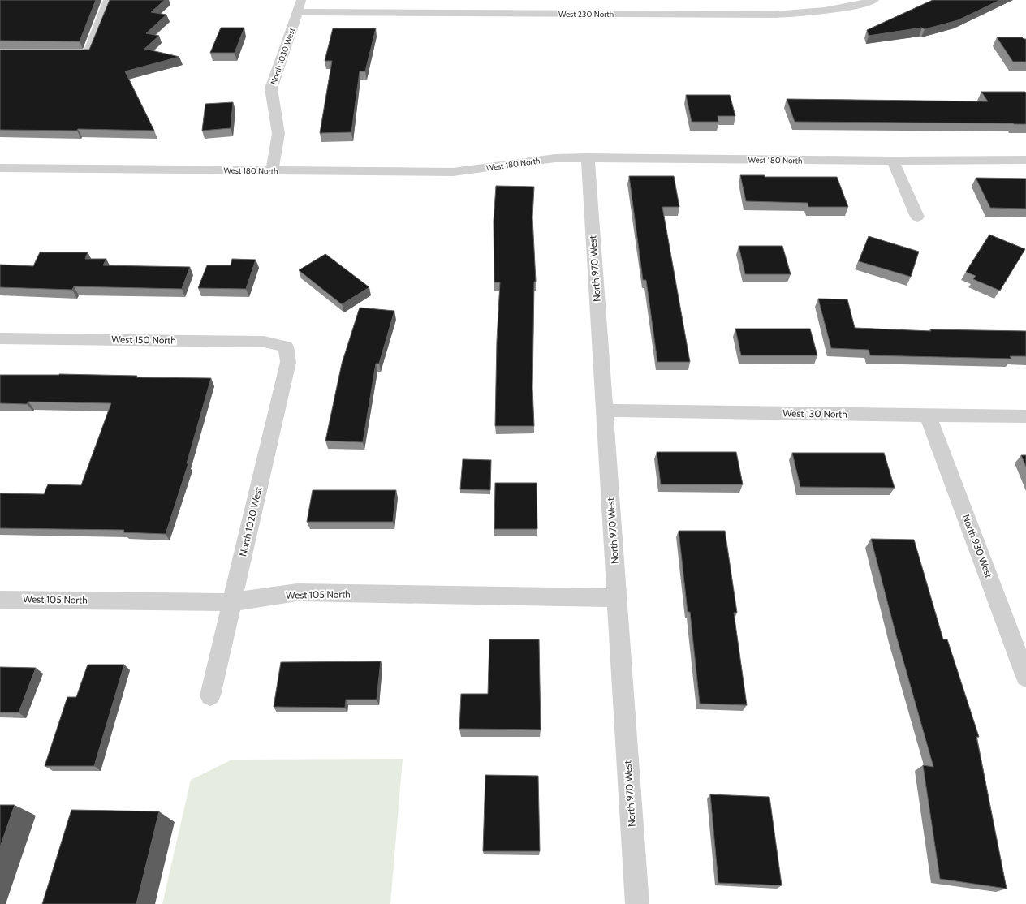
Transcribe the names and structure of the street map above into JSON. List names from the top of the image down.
{
  "streets": {
    "street": [
      "West 230 North",
      "North 1030 West",
      "West 180 North",
      "North 970 West",
      "West 150 North",
      "West 130 North",
      "North 1020 West",
      "North 930 West",
      "West 105 North"
    ]
  },
  "crossings": [
    ["West 230 North", "North 1030 West"],
    ["North 1030 West", "West 180 North"],
    ["West 180 North", "North 970 West"],
    ["North 970 West", "West 130 North"],
    ["North 970 West", "West 105 North"],
    ["West 150 North", "North 1020 West"],
    ["West 130 North", "North 930 West"],
    ["North 1020 West", "West 105 North"]
  ]
}
